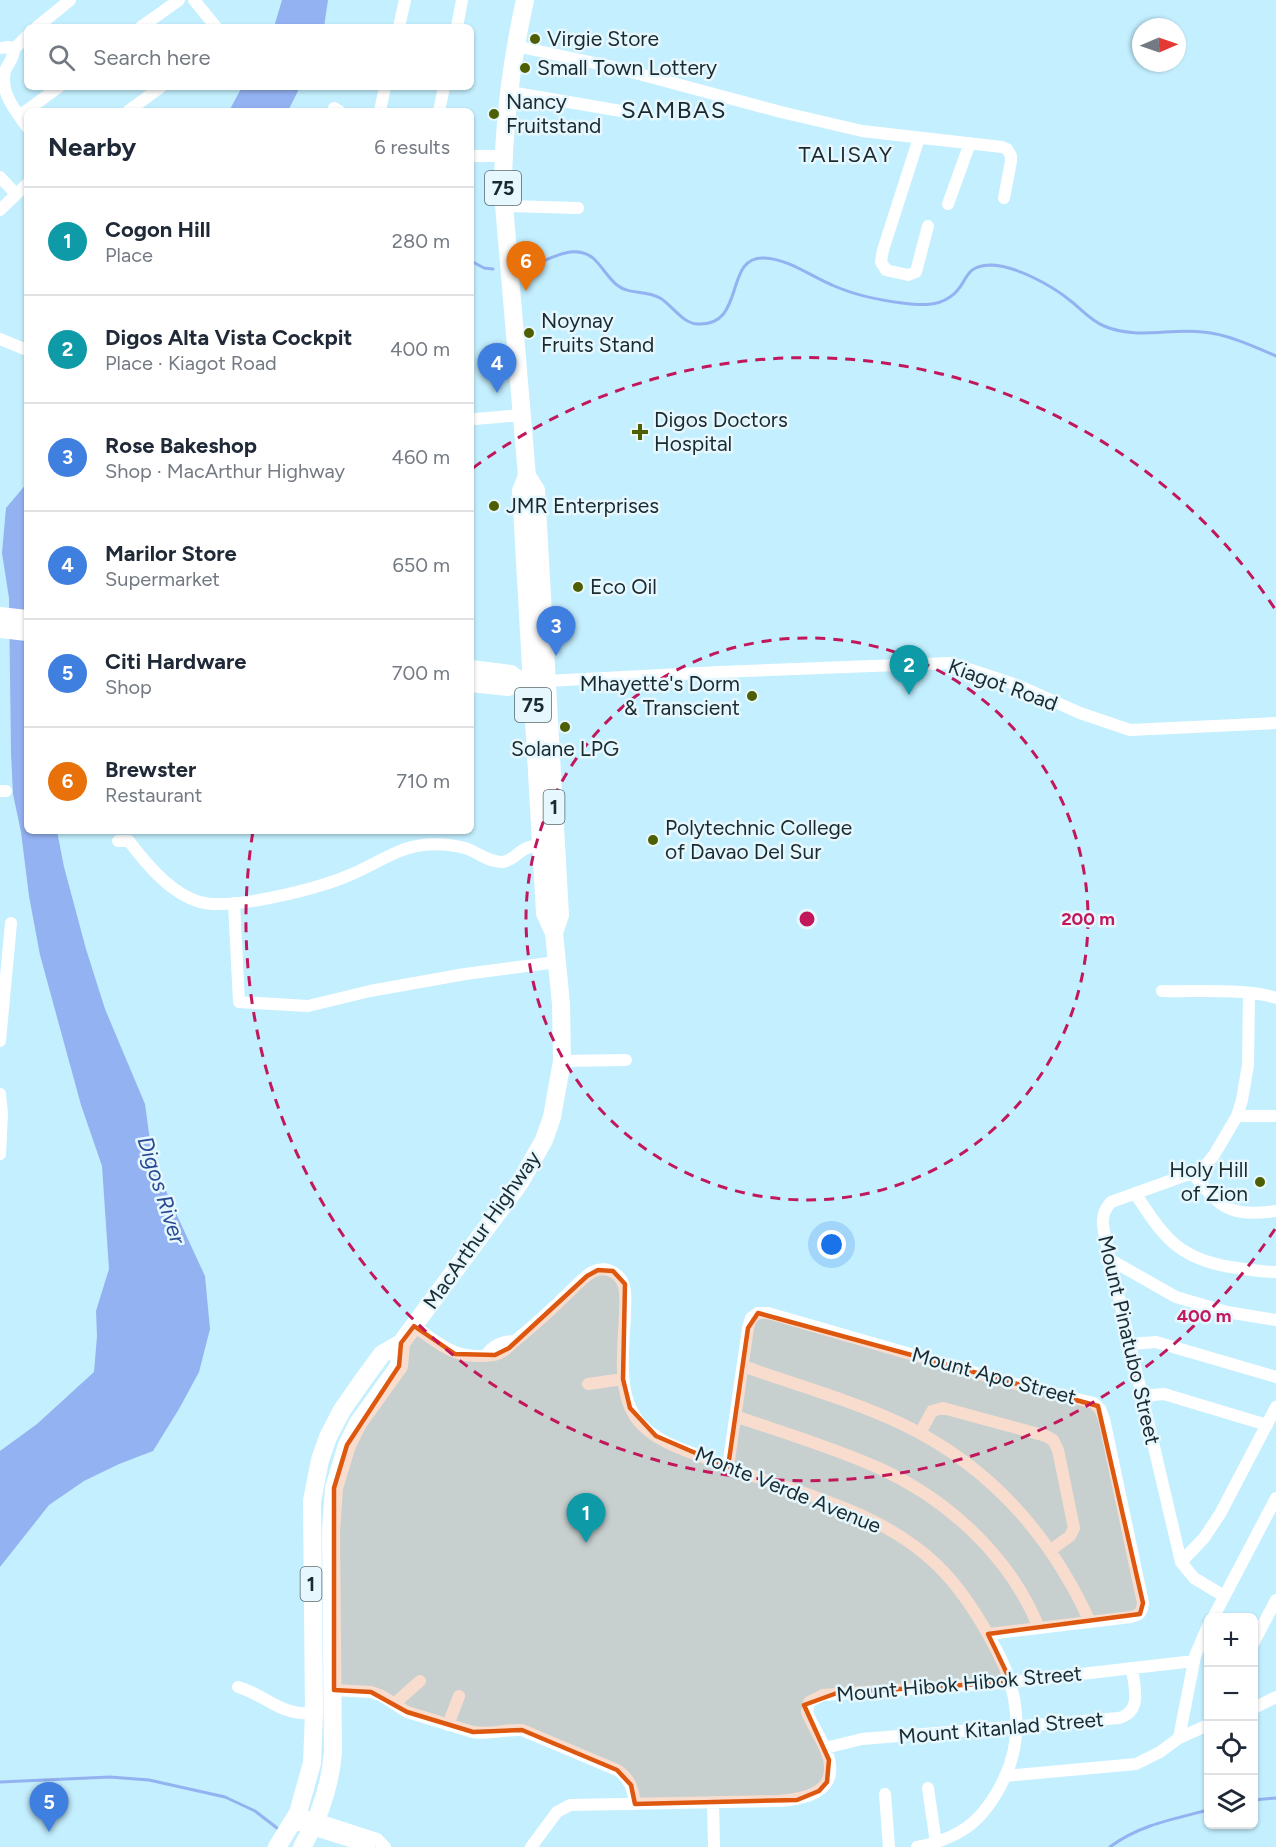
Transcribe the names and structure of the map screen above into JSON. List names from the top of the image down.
{
  "streets": {
    "highway": ["75", "1", "MacArthur Highway"],
    "street": [
      "Kiagot Road",
      "Mount Pinatubo Street",
      "Mount Apo Street",
      "Monte Verde Avenue",
      "Mount Hibok Hibok Street",
      "Mount Kitanlad Street"
    ]
  },
  "crossings": [
    ["Kiagot Road", "MacArthur Highway"],
    ["MacArthur Highway", "Monte Verde Avenue"],
    ["Mount Apo Street", "Monte Verde Avenue"],
    ["Monte Verde Avenue", "Mount Hibok Hibok Street"],
    ["Monte Verde Avenue", "Mount Kitanlad Street"],
    ["Mount Hibok Hibok Street", "Mount Kitanlad Street"]
  ],
  "districts": ["SAMBAS", "TALISAY"],
  "water": ["Digos River"],
  "places": {
    "other": [
      "Virgie Store",
      "Small Town Lottery",
      "Nancy Fruitstand",
      "Noynay Fruits Stand",
      "JMR Enterprises",
      "Eco Oil",
      "Mhayette's Dorm & Transcient",
      "Solane LPG",
      "Polytechnic College of Davao Del Sur",
      "Holy Hill of Zion"
    ],
    "health": ["Digos Doctors Hospital"]
  },
  "north": "right",
  "page": {
    "search": "Search here",
    "heading": ["Nearby", "6 results"],
    "list": [
      {
        "mark": "1",
        "name": "Cogon Hill",
        "note": "Place",
        "value": "280 m"
      },
      {
        "mark": "2",
        "name": "Digos Alta Vista Cockpit",
        "note": "Place · Kiagot Road",
        "value": "400 m"
      },
      {
        "mark": "3",
        "name": "Rose Bakeshop",
        "note": "Shop · MacArthur Highway",
        "value": "460 m"
      },
      {
        "mark": "4",
        "name": "Marilor Store",
        "note": "Supermarket",
        "value": "650 m"
      },
      {
        "mark": "5",
        "name": "Citi Hardware",
        "note": "Shop",
        "value": "700 m"
      },
      {
        "mark": "6",
        "name": "Brewster",
        "note": "Restaurant",
        "value": "710 m"
      }
    ],
    "pins": [
      "6",
      "4",
      "3",
      "2",
      "1",
      "5"
    ],
    "map_buttons": ["+", "−"]
  },
  "rings": ["200 m", "400 m"]
}
